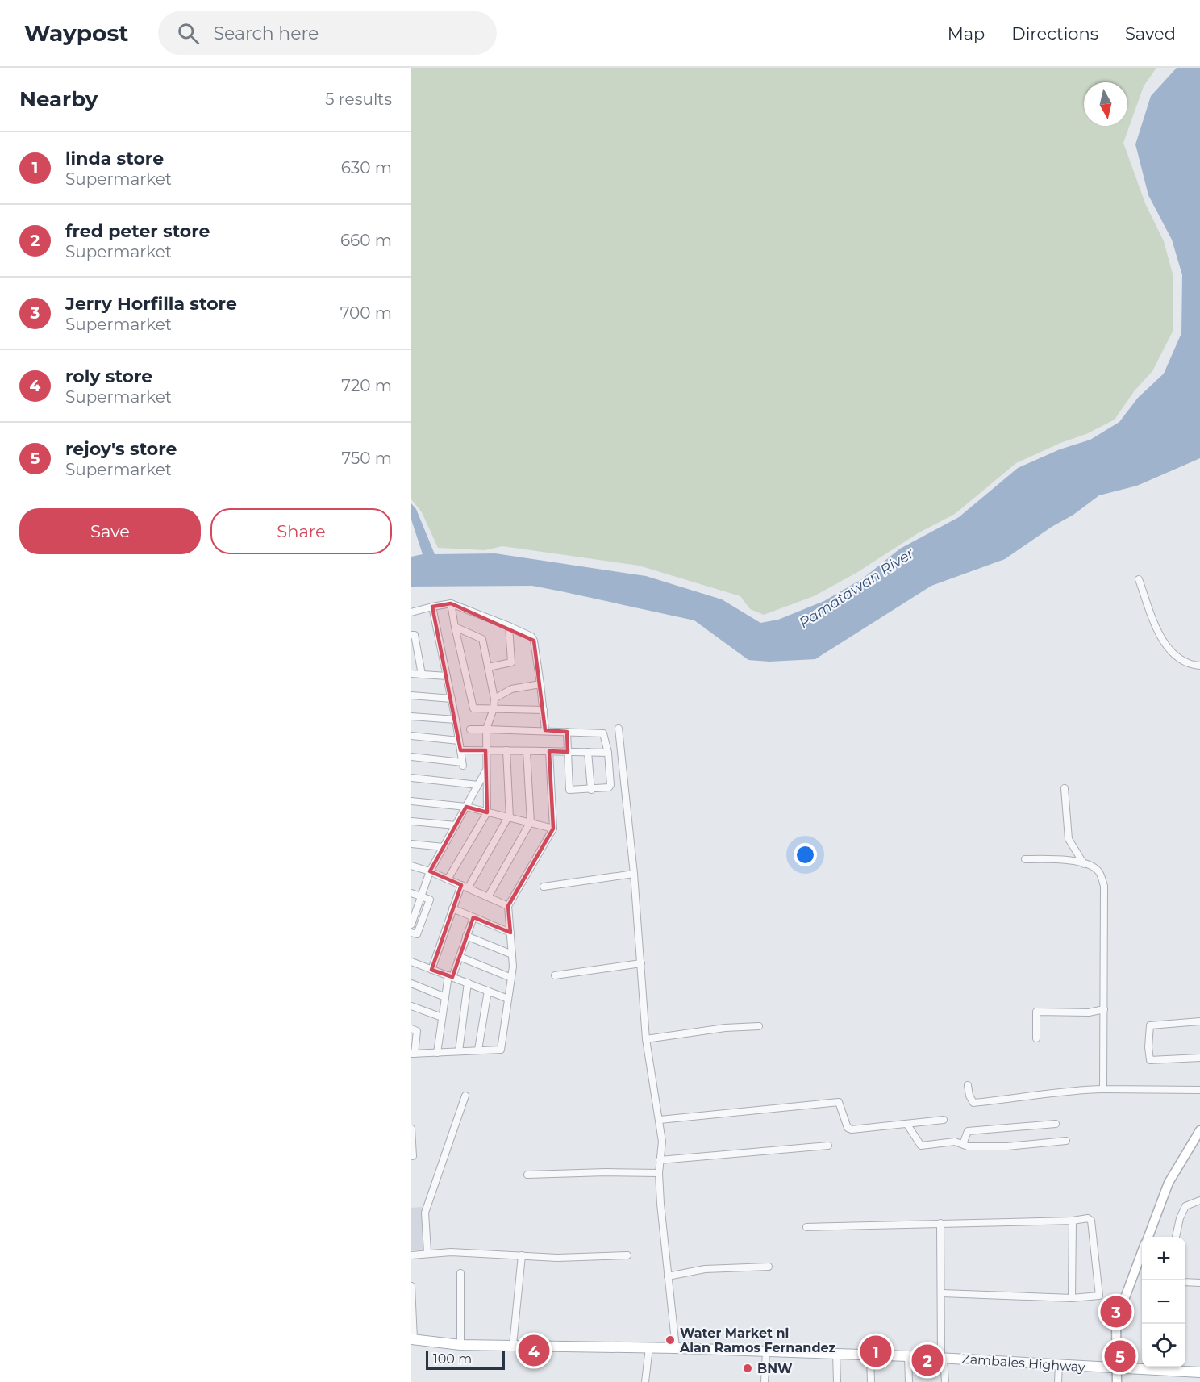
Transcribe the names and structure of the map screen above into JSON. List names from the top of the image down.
{
  "streets": {
    "main road": ["Zambales Highway"]
  },
  "water": ["Pamatawan River"],
  "places": ["Water Market ni Alan Ramos Fernandez", "BNW"],
  "scale_bar": "100 m",
  "north": "bottom",
  "page": {
    "header": "Waypost",
    "search": "Search here",
    "nav": ["Map", "Directions", "Saved"],
    "heading": ["Nearby", "5 results"],
    "list": [
      {
        "mark": "1",
        "name": "linda store",
        "note": "Supermarket",
        "value": "630 m"
      },
      {
        "mark": "2",
        "name": "fred peter store",
        "note": "Supermarket",
        "value": "660 m"
      },
      {
        "mark": "3",
        "name": "Jerry Horfilla store",
        "note": "Supermarket",
        "value": "700 m"
      },
      {
        "mark": "4",
        "name": "roly store",
        "note": "Supermarket",
        "value": "720 m"
      },
      {
        "mark": "5",
        "name": "rejoy's store",
        "note": "Supermarket",
        "value": "750 m"
      }
    ],
    "buttons": ["Save", "Share"],
    "map_buttons": ["+", "−"],
    "pins": [
      "3",
      "4",
      "1",
      "5",
      "2"
    ],
    "scale": "100 m"
  }
}
